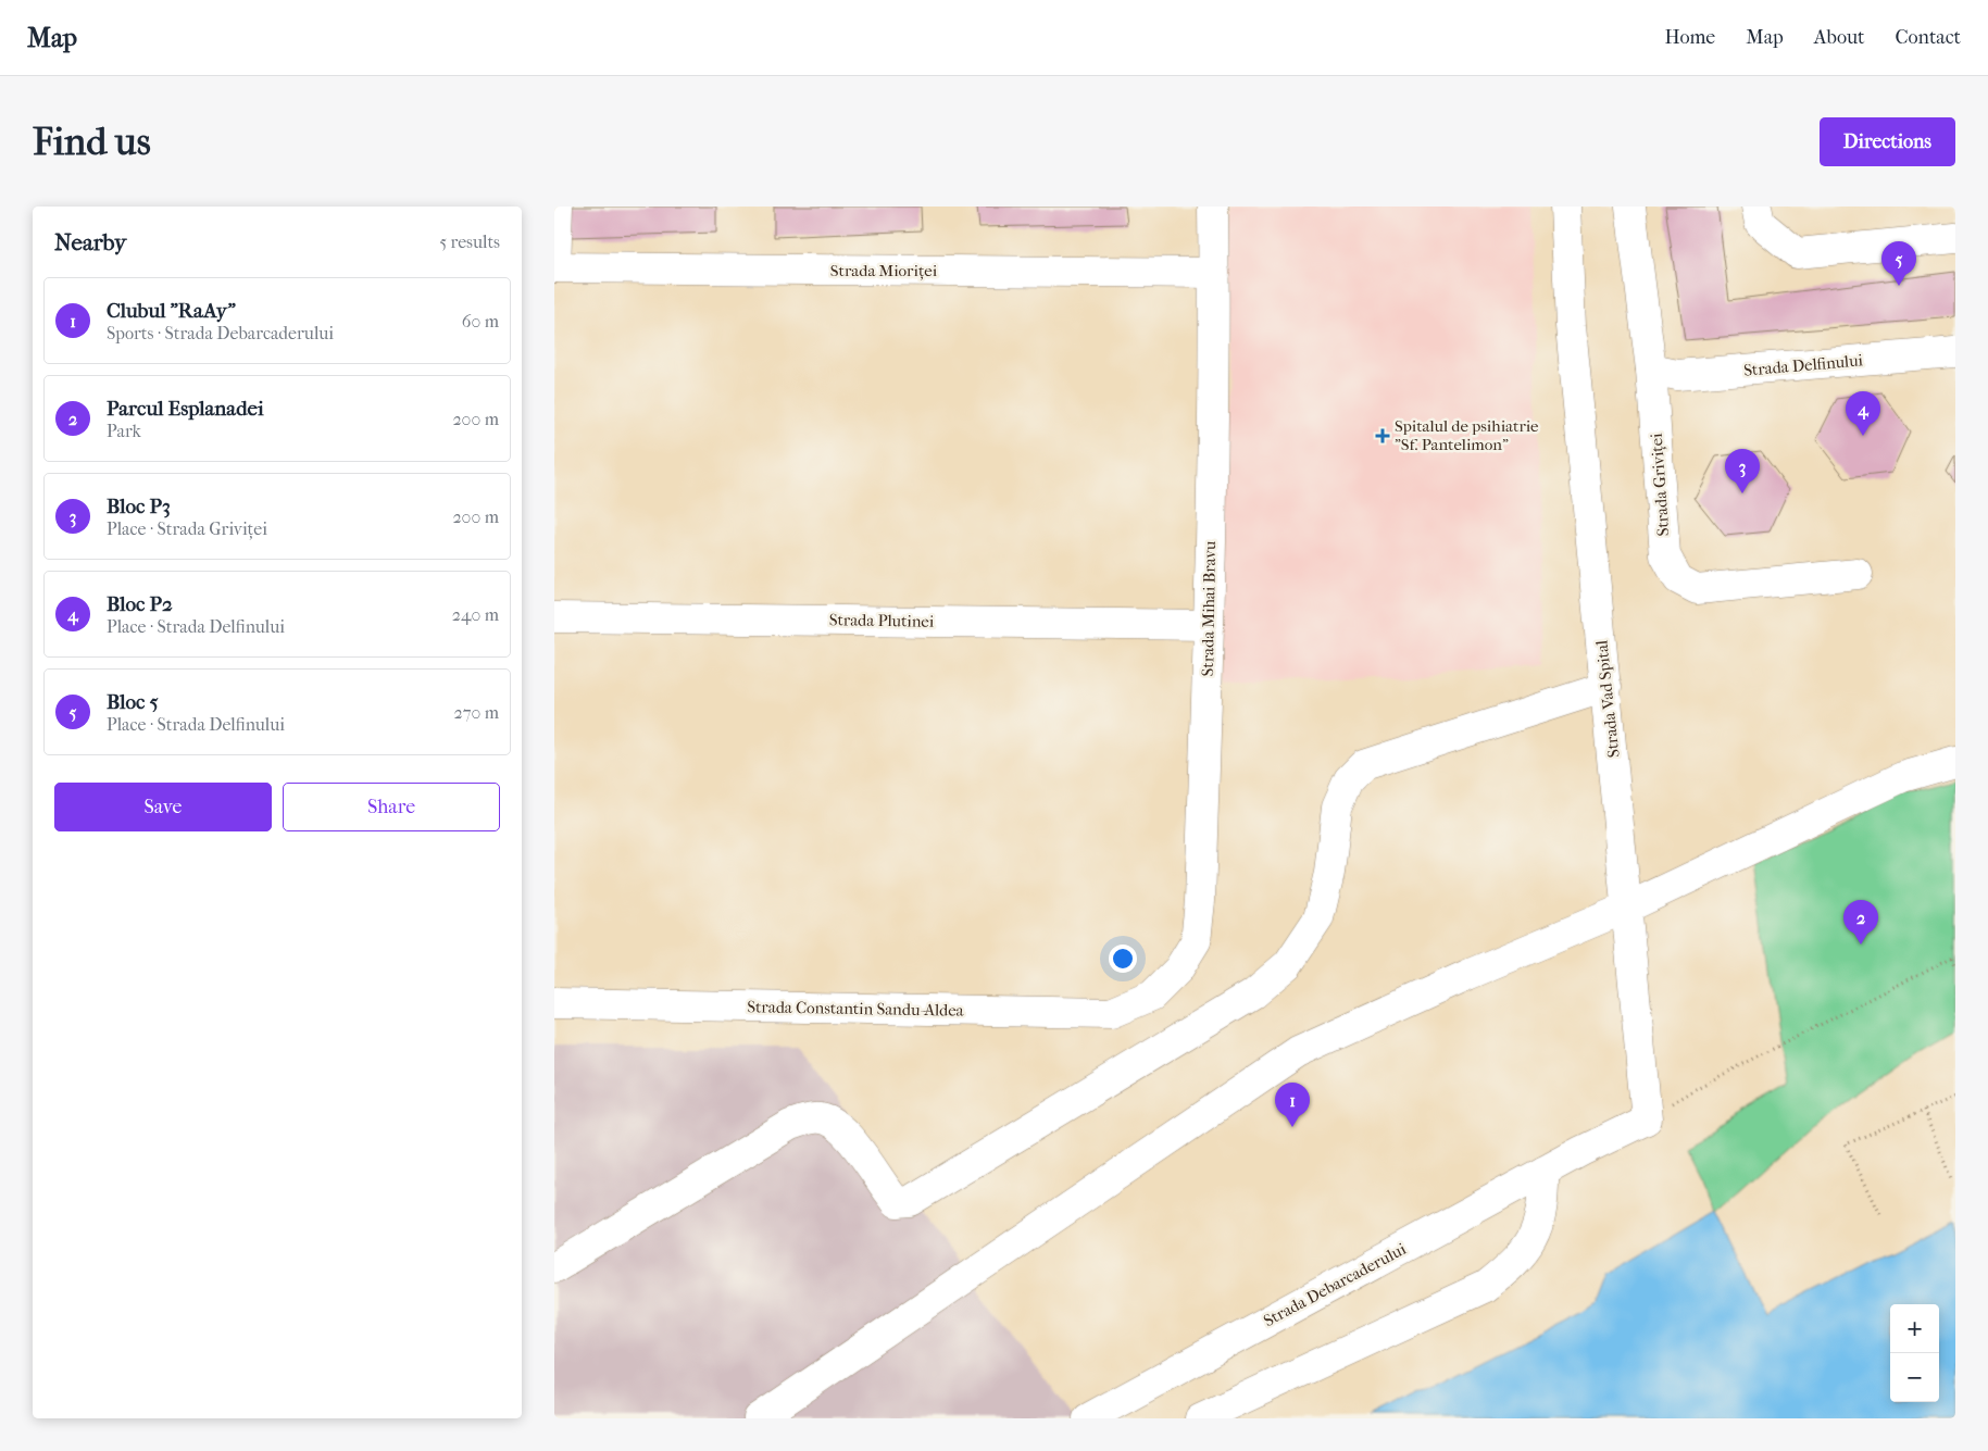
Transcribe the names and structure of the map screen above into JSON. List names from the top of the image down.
{
  "streets": {
    "street": [
      "Strada Mioriței",
      "Strada Delfinului",
      "Strada Griviței",
      "Strada Mihai Bravu",
      "Strada Plutinei",
      "Strada Vad Spital",
      "Strada Constantin Sandu-Aldea",
      "Strada Debarcaderului"
    ]
  },
  "crossings": [
    ["Strada Mioriței", "Strada Mihai Bravu"],
    ["Strada Delfinului", "Strada Griviței"],
    ["Strada Mihai Bravu", "Strada Plutinei"],
    ["Strada Mihai Bravu", "Strada Constantin Sandu-Aldea"],
    ["Strada Vad Spital", "Strada Debarcaderului"]
  ],
  "places": {
    "health": ["Spitalul de psihiatrie \"Sf. Pantelimon\""]
  },
  "page": {
    "header": "Map",
    "nav": [
      "Home",
      "Map",
      "About",
      "Contact"
    ],
    "buttons": [
      "Directions",
      ["Save", "Share"]
    ],
    "title": "Find us",
    "heading": ["Nearby", "5 results"],
    "pins": [
      "5",
      "4",
      "3",
      "2",
      "1"
    ],
    "list": [
      {
        "mark": "1",
        "name": "Clubul \"RaAy\"",
        "note": "Sports · Strada Debarcaderului",
        "value": "60 m"
      },
      {
        "mark": "2",
        "name": "Parcul Esplanadei",
        "note": "Park",
        "value": "200 m"
      },
      {
        "mark": "3",
        "name": "Bloc P3",
        "note": "Place · Strada Griviței",
        "value": "200 m"
      },
      {
        "mark": "4",
        "name": "Bloc P2",
        "note": "Place · Strada Delfinului",
        "value": "240 m"
      },
      {
        "mark": "5",
        "name": "Bloc 5",
        "note": "Place · Strada Delfinului",
        "value": "270 m"
      }
    ],
    "map_buttons": ["+", "−"]
  }
}
